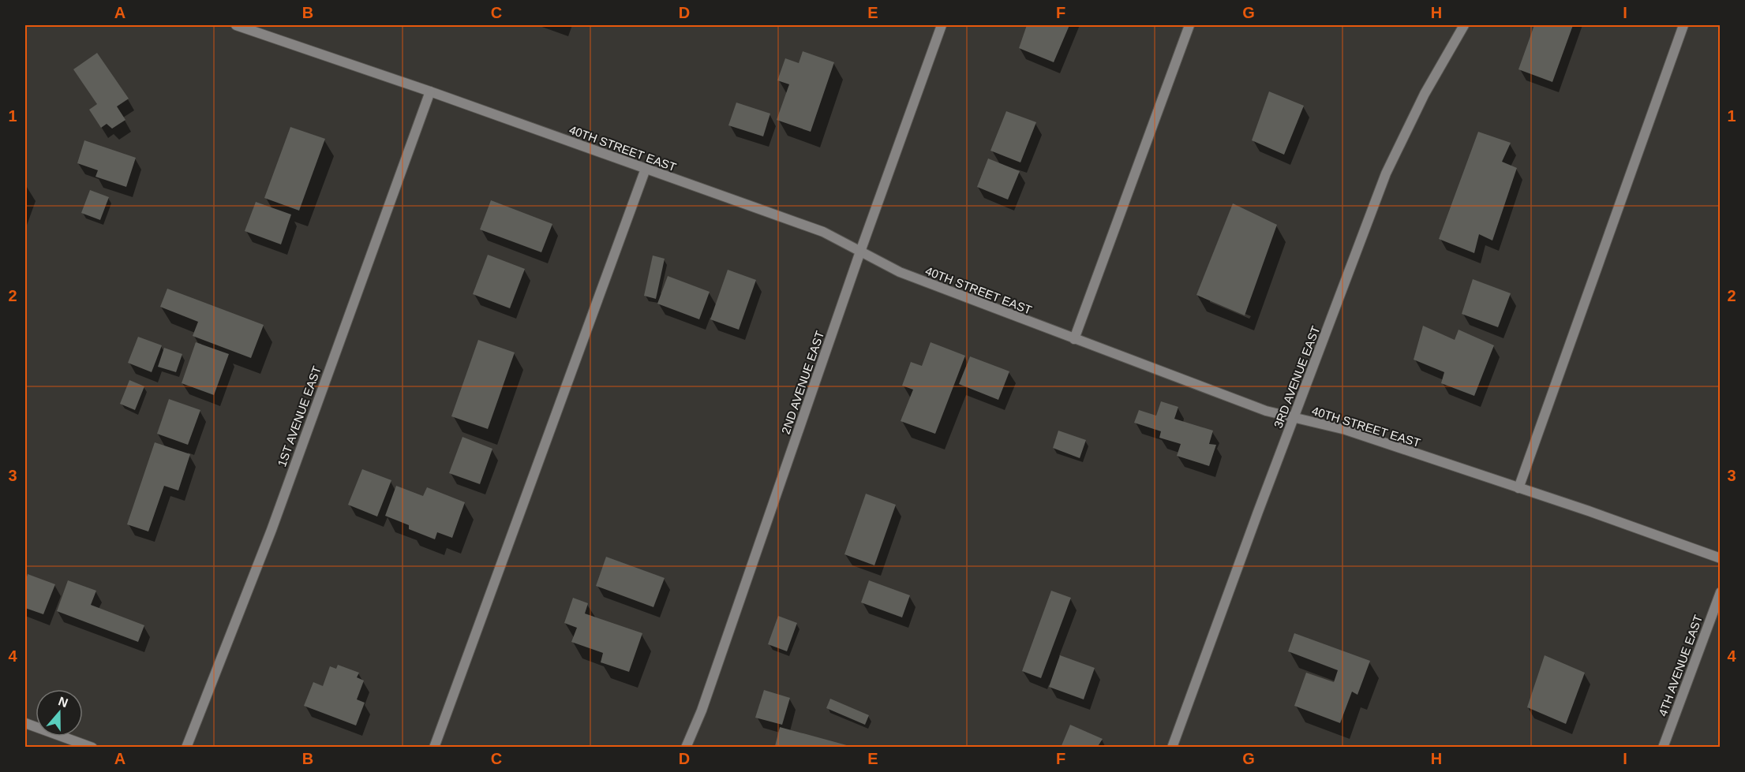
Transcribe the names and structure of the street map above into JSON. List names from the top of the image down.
{
  "streets": {
    "street": [
      "40TH STREET EAST",
      "3RD AVENUE EAST",
      "2ND AVENUE EAST",
      "1ST AVENUE EAST",
      "4TH AVENUE EAST"
    ]
  },
  "crossings": [
    ["40TH STREET EAST", "3RD AVENUE EAST"],
    ["40TH STREET EAST", "2ND AVENUE EAST"],
    ["40TH STREET EAST", "1ST AVENUE EAST"]
  ],
  "north": "top",
  "grid": {
    "columns": [
      "A",
      "B",
      "C",
      "D",
      "E",
      "F",
      "G",
      "H",
      "I"
    ],
    "rows": [
      "1",
      "2",
      "3",
      "4"
    ]
  }
}
